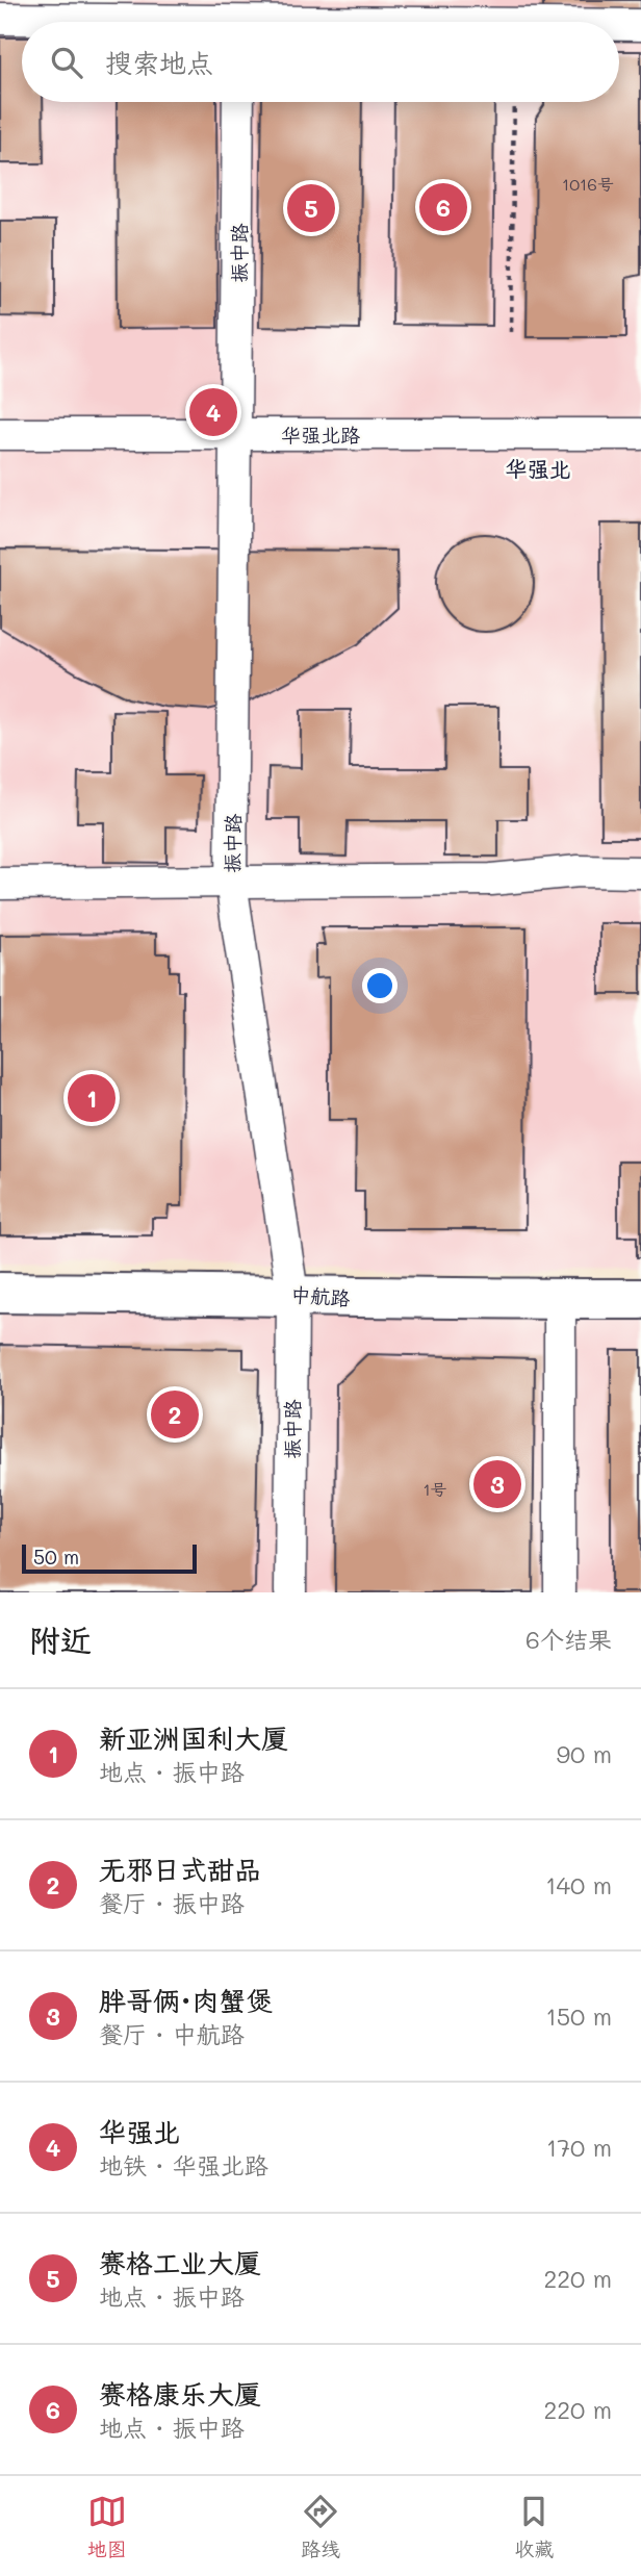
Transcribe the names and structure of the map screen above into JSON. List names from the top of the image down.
{
  "streets": {
    "main road": ["中航路"],
    "street": ["振中路", "华强北路"]
  },
  "crossings": [
    ["振中路", "华强北路"],
    ["振中路", "中航路"]
  ],
  "districts": ["华强北"],
  "house_numbers": ["1016号", "1号"],
  "scale_bar": "50 m",
  "page": {
    "search": "搜索地点",
    "pins": [
      "6",
      "5",
      "4",
      "1",
      "2",
      "3"
    ],
    "scale": "50 m",
    "heading": ["附近", "6个结果"],
    "list": [
      {
        "mark": "1",
        "name": "新亚洲国利大厦",
        "note": "地点 · 振中路",
        "value": "90 m"
      },
      {
        "mark": "2",
        "name": "无邪日式甜品",
        "note": "餐厅 · 振中路",
        "value": "140 m"
      },
      {
        "mark": "3",
        "name": "胖哥俩·肉蟹煲",
        "note": "餐厅 · 中航路",
        "value": "150 m"
      },
      {
        "mark": "4",
        "name": "华强北",
        "note": "地铁 · 华强北路",
        "value": "170 m"
      },
      {
        "mark": "5",
        "name": "赛格工业大厦",
        "note": "地点 · 振中路",
        "value": "220 m"
      },
      {
        "mark": "6",
        "name": "赛格康乐大厦",
        "note": "地点 · 振中路",
        "value": "220 m"
      }
    ],
    "nav": ["地图", "路线", "收藏"]
  }
}
